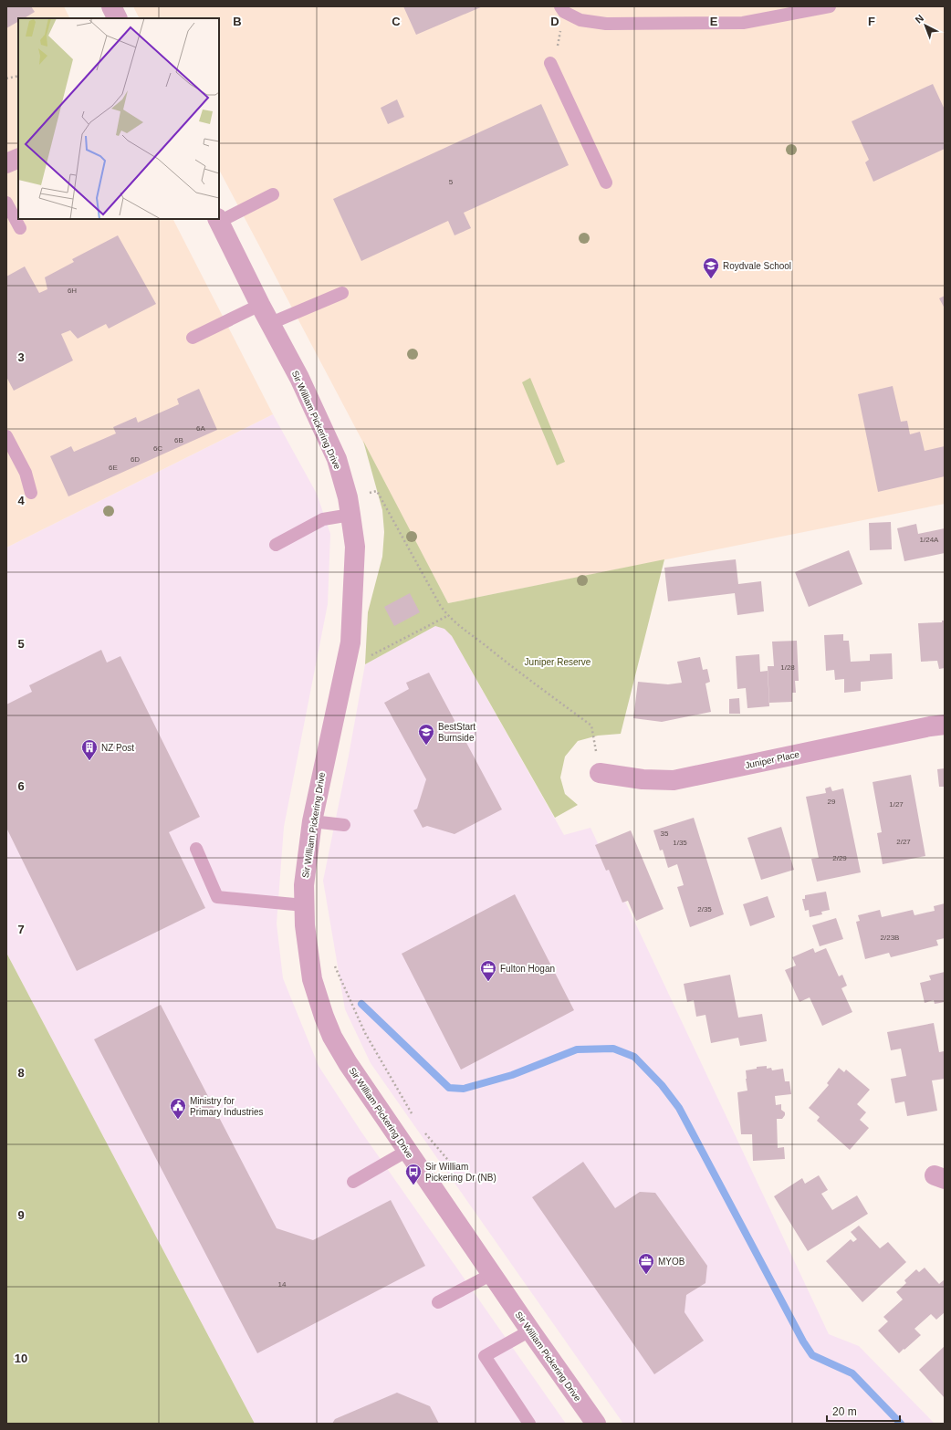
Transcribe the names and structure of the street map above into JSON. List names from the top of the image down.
{
  "streets": {
    "street": ["Sir William Pickering Drive", "Juniper Place"]
  },
  "parks": ["Juniper Reserve"],
  "places": {
    "school or university": ["Roydvale School", "BestStart Burnside"],
    "building": ["NZ Post"],
    "office": ["Fulton Hogan", "MYOB"],
    "public building": ["Ministry for Primary Industries"],
    "bus stop": ["Sir William Pickering Dr (NB)"]
  },
  "house_numbers": [
    "5",
    "6H",
    "6A",
    "6B",
    "6C",
    "6D",
    "6E",
    "1/24A",
    "1/28",
    "29",
    "1/27",
    "35",
    "2/27",
    "1/35",
    "2/29",
    "2/35",
    "2/23B",
    "14"
  ],
  "scale_bar": "20 m",
  "north": "top left",
  "grid": {
    "columns": [
      "B",
      "C",
      "D",
      "E",
      "F"
    ],
    "rows": [
      "3",
      "4",
      "5",
      "6",
      "7",
      "8",
      "9",
      "10"
    ]
  }
}
